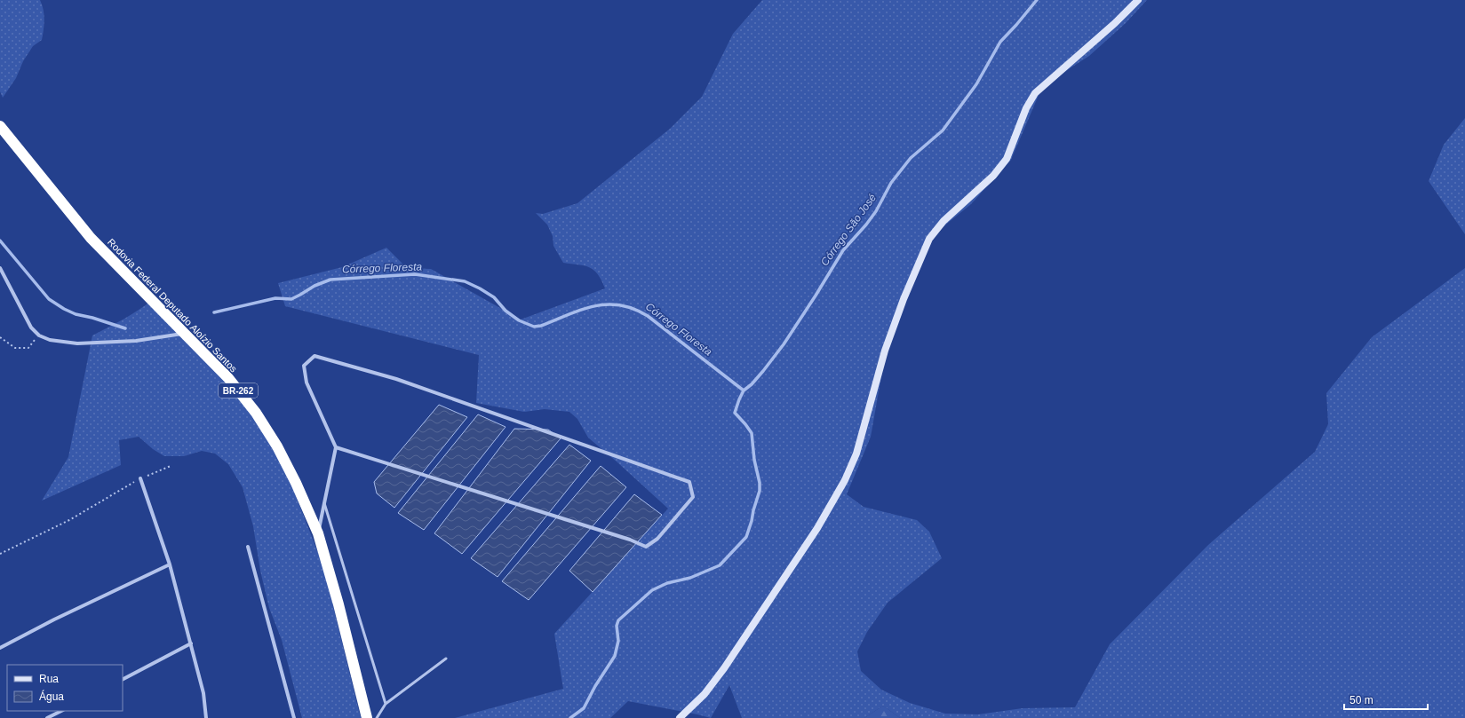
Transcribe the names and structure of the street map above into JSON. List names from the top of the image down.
{
  "streets": {
    "highway": ["Rodovia Federal Deputado Aloízio Santos", "BR-262"]
  },
  "water": ["Córrego São José", "Córrego Floresta"],
  "legend": ["Rua", "Água"],
  "scale_bar": "50 m"
}
